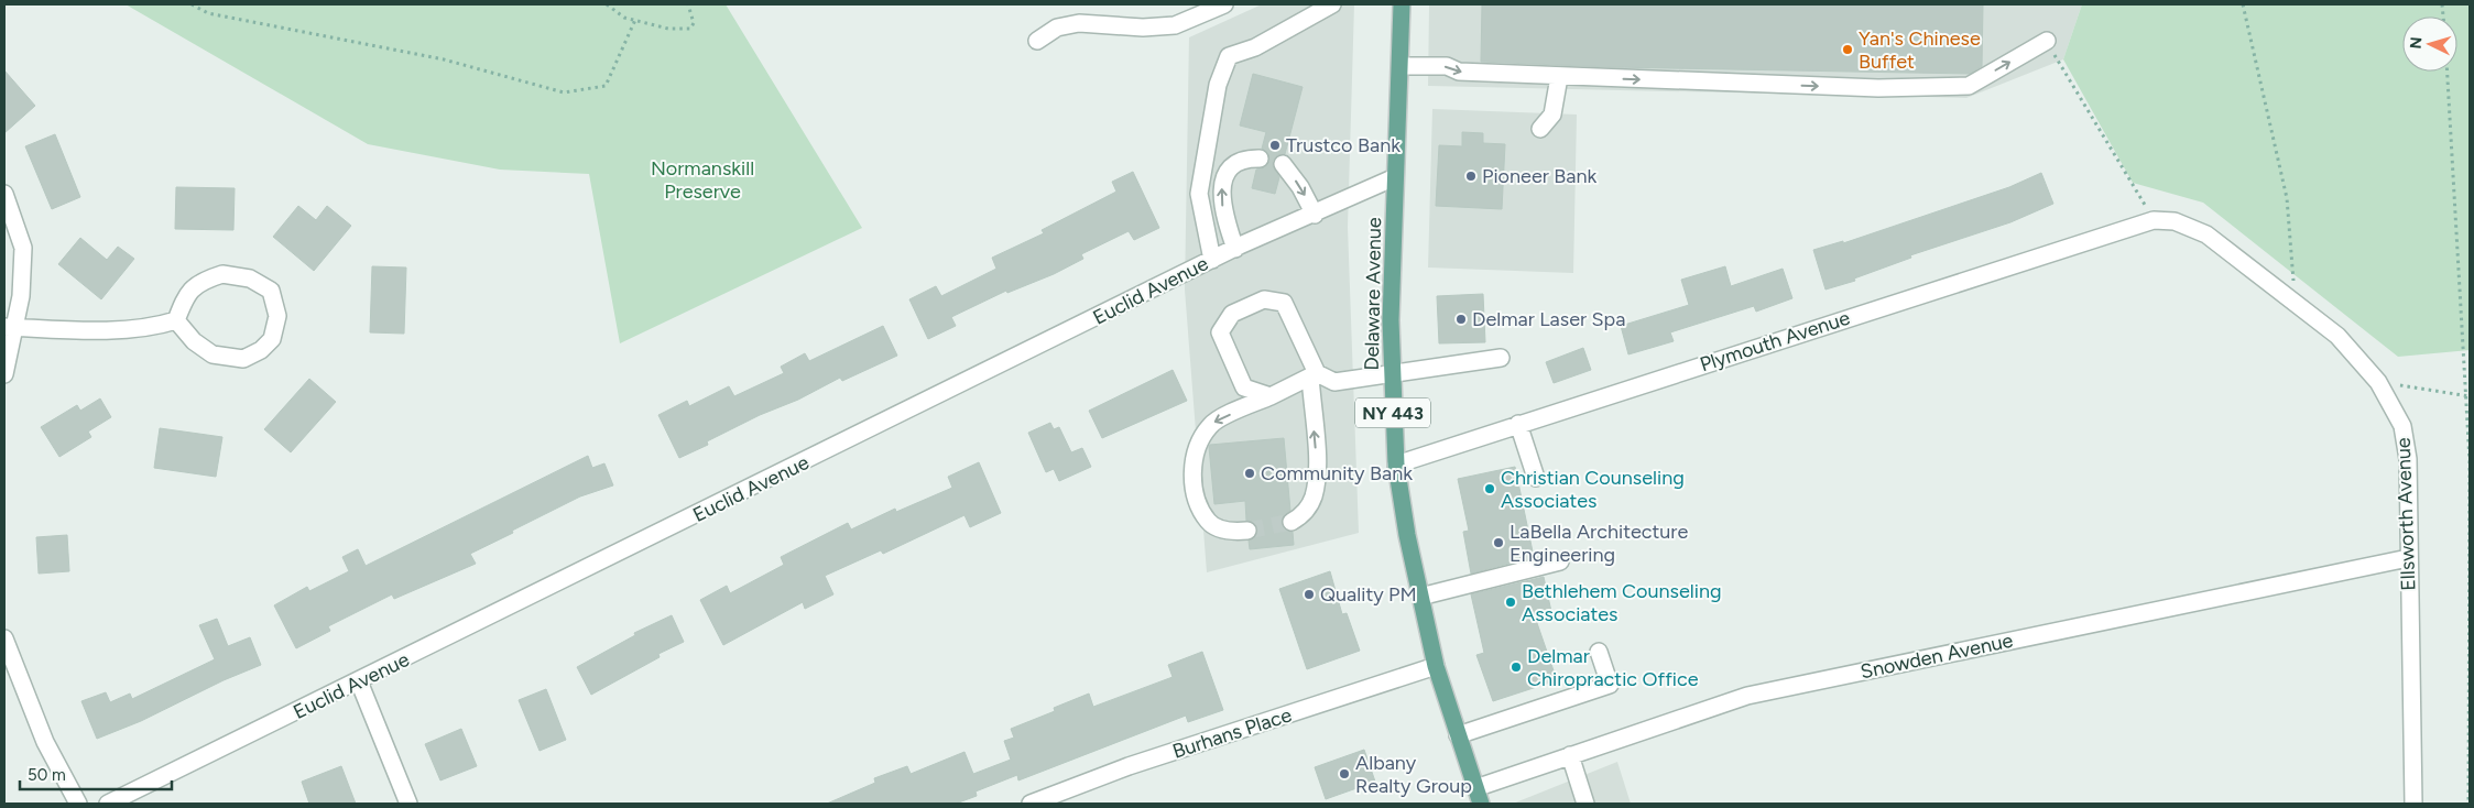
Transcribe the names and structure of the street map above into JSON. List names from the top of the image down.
{
  "streets": {
    "main road": ["Delaware Avenue", "NY 443"],
    "street": [
      "Euclid Avenue",
      "Plymouth Avenue",
      "Ellsworth Avenue",
      "Snowden Avenue",
      "Burhans Place"
    ]
  },
  "crossings": [
    ["Euclid Avenue", "Delaware Avenue"],
    ["Delaware Avenue", "Plymouth Avenue"],
    ["Delaware Avenue", "Snowden Avenue"],
    ["Delaware Avenue", "Burhans Place"],
    ["Plymouth Avenue", "Ellsworth Avenue"],
    ["Ellsworth Avenue", "Snowden Avenue"]
  ],
  "parks": ["Normanskill Preserve"],
  "places": [
    "Yan's Chinese Buffet",
    "Trustco Bank",
    "Pioneer Bank",
    "Delmar Laser Spa",
    "Community Bank",
    "Christian Counseling Associates",
    "LaBella Architecture Engineering",
    "Quality PM",
    "Bethlehem Counseling Associates",
    "Delmar Chiropractic Office",
    "Albany Realty Group"
  ],
  "scale_bar": "50 m",
  "north": "left"
}
